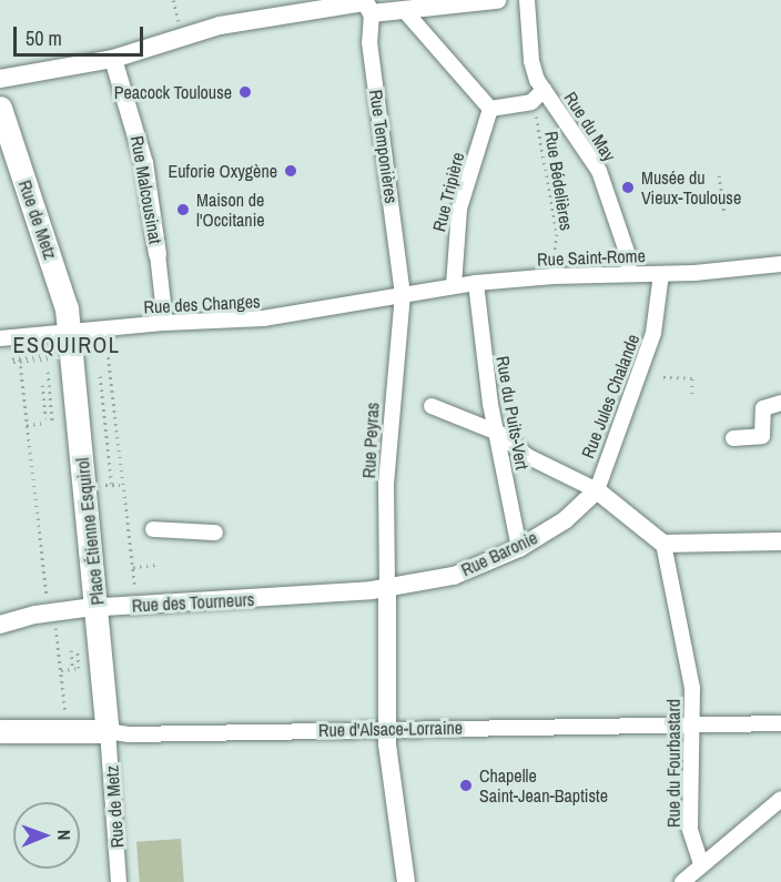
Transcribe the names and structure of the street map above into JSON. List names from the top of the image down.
{
  "streets": {
    "street": [
      "Rue du May",
      "Rue Temponières",
      "Rue Malcousinat",
      "Rue Tripière",
      "Rue de Metz",
      "Rue Saint-Rome",
      "Rue des Changes",
      "Rue Jules Chalande",
      "Rue du Puits-Vert",
      "Rue Peyras",
      "Place Étienne Esquirol",
      "Rue Baronie",
      "Rue des Tourneurs",
      "Rue d'Alsace-Lorraine",
      "Rue du Fourbastard"
    ],
    "path": ["Rue Bédelières"]
  },
  "crossings": [
    ["Rue du May", "Rue Saint-Rome"],
    ["Rue Temponières", "Rue Saint-Rome"],
    ["Rue Temponières", "Rue des Changes"],
    ["Rue Temponières", "Rue Peyras"],
    ["Rue Malcousinat", "Rue des Changes"],
    ["Rue Tripière", "Rue Saint-Rome"],
    ["Rue de Metz", "Rue des Changes"],
    ["Rue de Metz", "Place Étienne Esquirol"],
    ["Rue de Metz", "Rue d'Alsace-Lorraine"],
    ["Rue Saint-Rome", "Rue des Changes"],
    ["Rue Saint-Rome", "Rue Jules Chalande"],
    ["Rue Saint-Rome", "Rue du Puits-Vert"],
    ["Rue Saint-Rome", "Rue Peyras"],
    ["Rue des Changes", "Rue Peyras"],
    ["Rue des Changes", "Place Étienne Esquirol"],
    ["Rue Jules Chalande", "Rue Baronie"],
    ["Rue du Puits-Vert", "Rue Baronie"],
    ["Rue Peyras", "Rue Baronie"],
    ["Rue Peyras", "Rue des Tourneurs"],
    ["Place Étienne Esquirol", "Rue des Tourneurs"],
    ["Place Étienne Esquirol", "Rue d'Alsace-Lorraine"],
    ["Rue Baronie", "Rue des Tourneurs"],
    ["Rue d'Alsace-Lorraine", "Rue du Fourbastard"]
  ],
  "districts": ["ESQUIROL"],
  "places": [
    "Peacock Toulouse",
    "Euforie Oxygène",
    "Musée du Vieux-Toulouse",
    "Maison de l'Occitanie",
    "Chapelle Saint-Jean-Baptiste"
  ],
  "scale_bar": "50 m",
  "north": "right"
}
